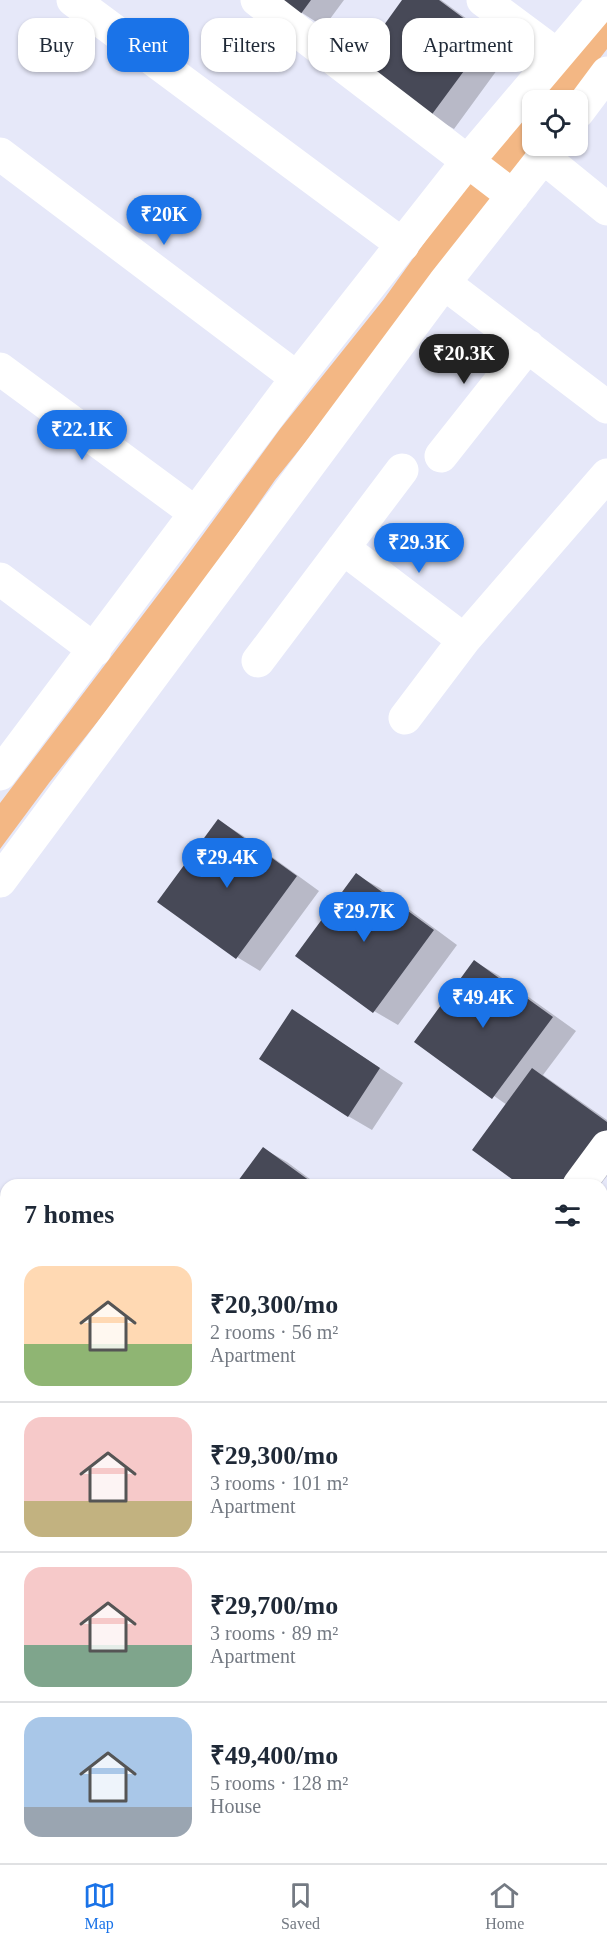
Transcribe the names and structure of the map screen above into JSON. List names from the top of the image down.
{
  "page": {
    "chip": [
      "Buy",
      "Rent",
      "Filters",
      "New",
      "Apartment"
    ],
    "price": [
      "₹20K",
      "₹20.3K",
      "₹22.1K",
      "₹29.3K",
      "₹29.4K",
      "₹29.7K",
      "₹49.4K"
    ],
    "heading": "7 homes",
    "list": [
      {
        "name": "₹20,300/mo",
        "note": "2 rooms · 56 m² · Apartment"
      },
      {
        "name": "₹29,300/mo",
        "note": "3 rooms · 101 m² · Apartment"
      },
      {
        "name": "₹29,700/mo",
        "note": "3 rooms · 89 m² · Apartment"
      },
      {
        "name": "₹49,400/mo",
        "note": "5 rooms · 128 m² · House"
      }
    ],
    "tabs": ["Map", "Saved", "Home"]
  }
}
